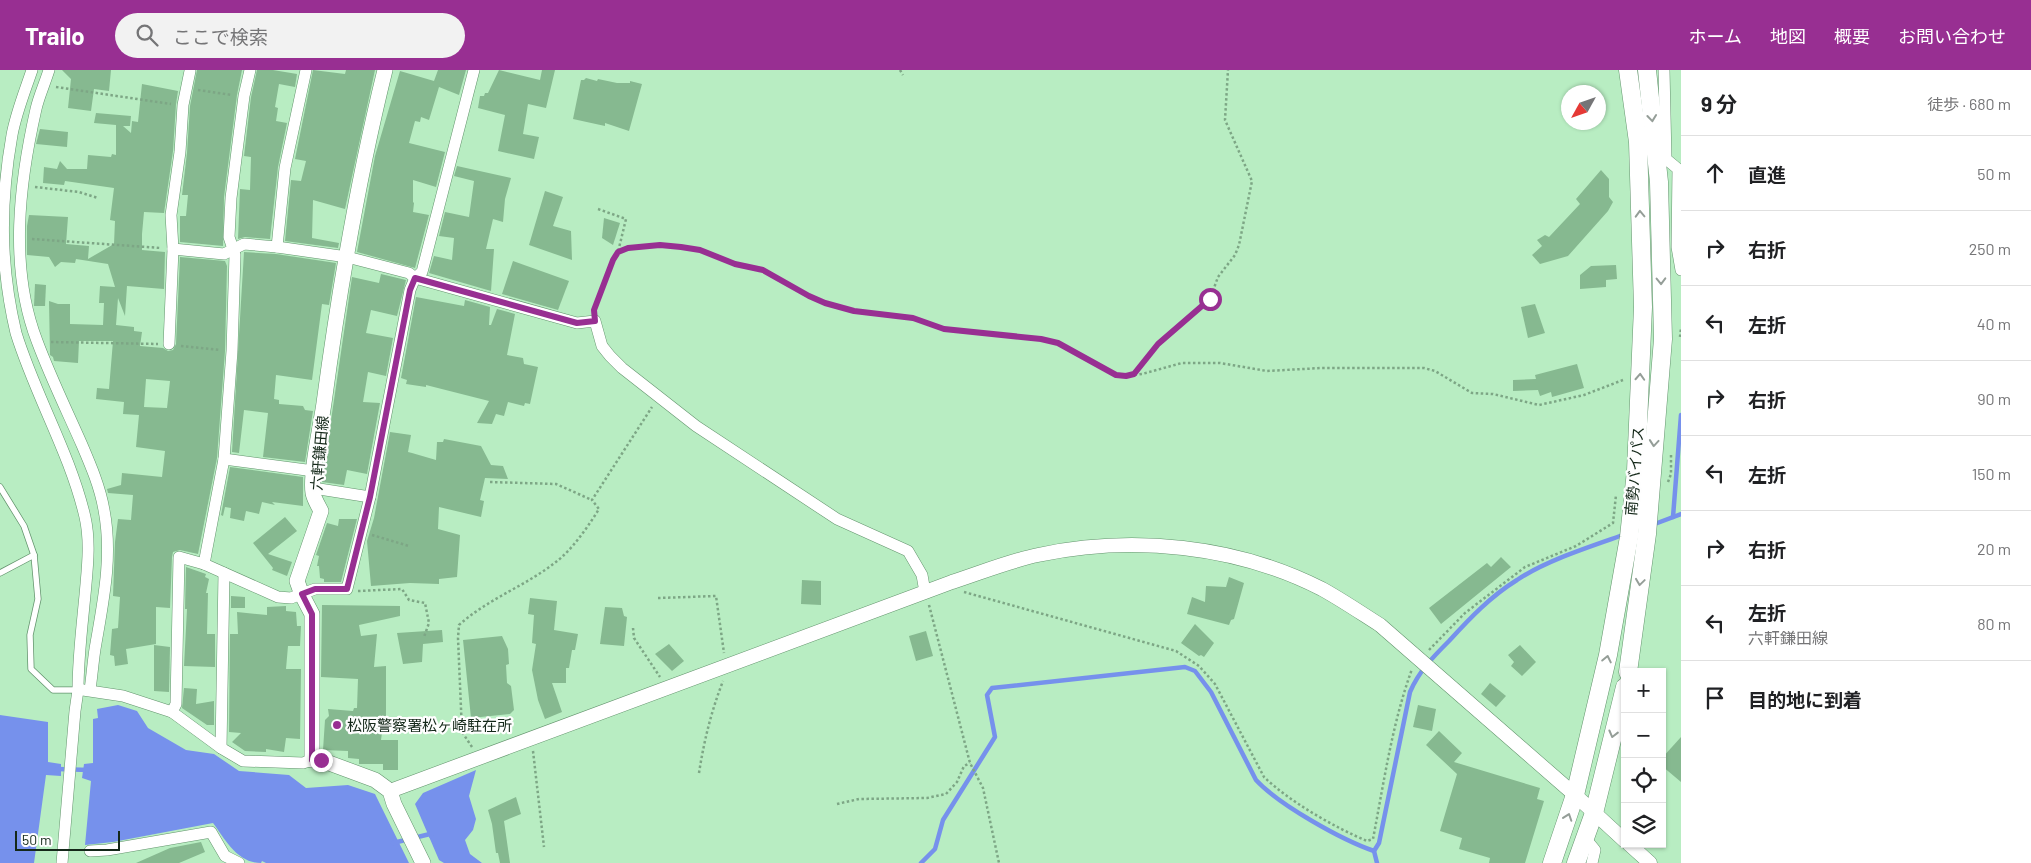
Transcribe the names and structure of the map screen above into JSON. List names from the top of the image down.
{
  "streets": {
    "highway": ["南勢バイパス"],
    "main road": ["六軒鎌田線"]
  },
  "places": ["松阪警察署松ヶ崎駐在所"],
  "scale_bar": "50 m",
  "north": "bottom left",
  "page": {
    "header": "Trailo",
    "search": "ここで検索",
    "nav": [
      "ホーム",
      "地図",
      "概要",
      "お問い合わせ"
    ],
    "heading": ["9 分", "徒歩 · 680 m"],
    "list": [
      ["直進", "50 m"],
      ["右折", "250 m"],
      ["左折", "40 m"],
      ["右折", "90 m"],
      ["左折", "150 m"],
      ["右折", "20 m"],
      ["左折", "六軒鎌田線", "80 m"],
      "目的地に到着"
    ],
    "map_buttons": ["+", "−"],
    "scale": "50 m"
  }
}
